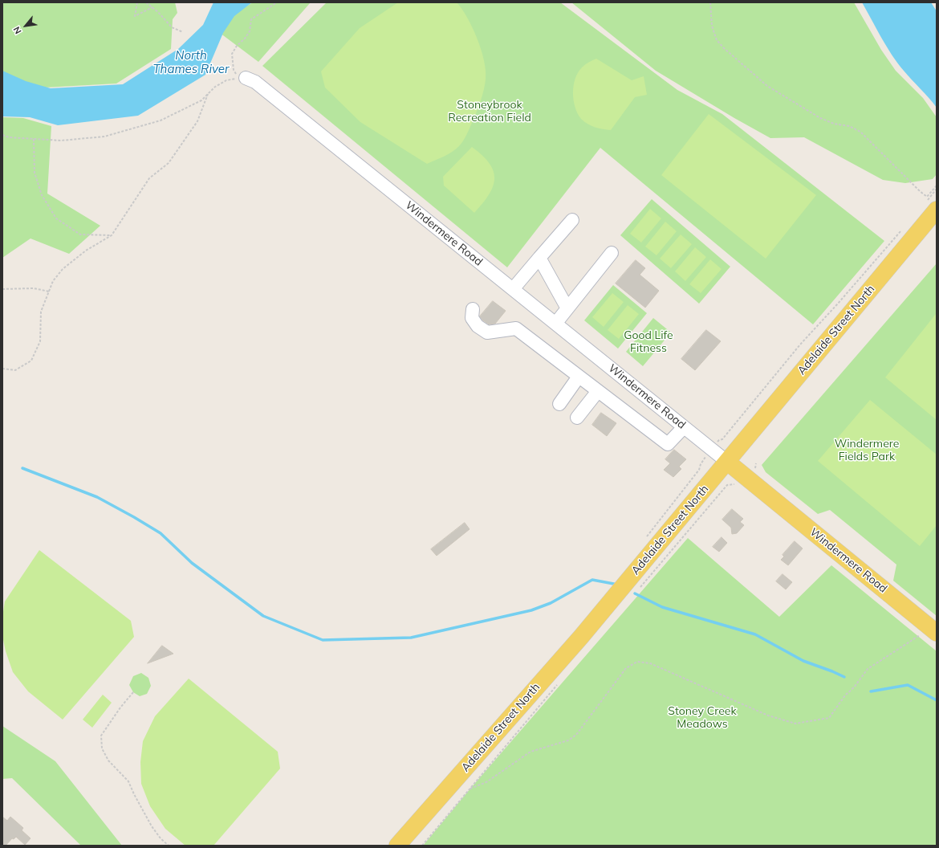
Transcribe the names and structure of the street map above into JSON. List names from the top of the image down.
{
  "streets": {
    "main road": ["Windermere Road", "Adelaide Street North"]
  },
  "crossings": [
    ["Windermere Road", "Adelaide Street North"]
  ],
  "water": ["North Thames River"],
  "parks": [
    "Stoneybrook Recreation Field",
    "Good Life Fitness",
    "Windermere Fields Park",
    "Stoney Creek Meadows"
  ],
  "north": "bottom left"
}
